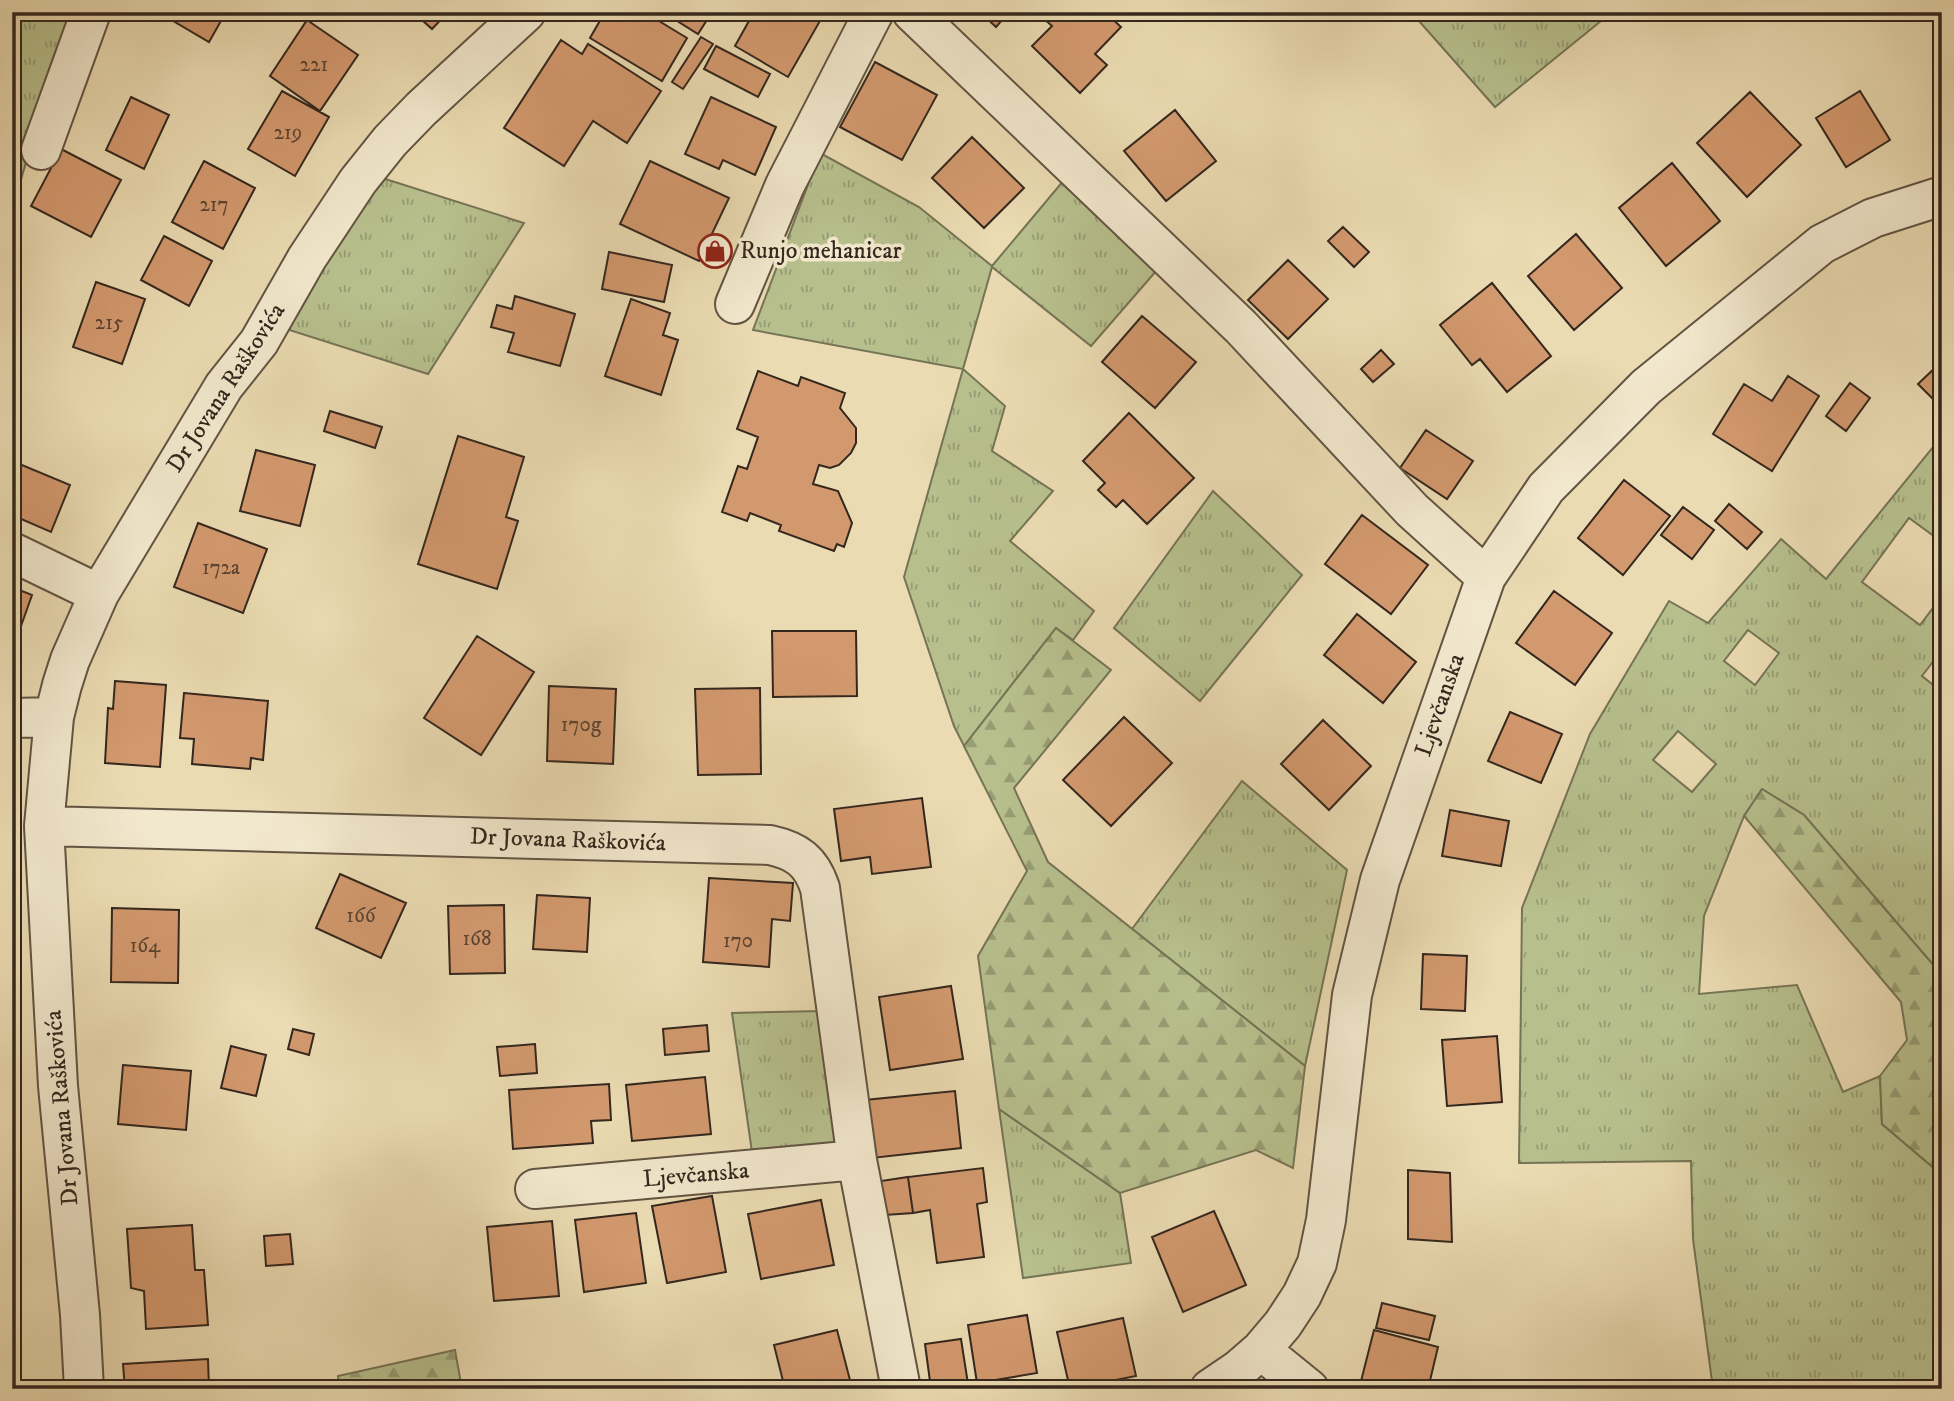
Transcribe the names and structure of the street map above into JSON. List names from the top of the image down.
{
  "streets": {
    "street": ["Dr Jovana Raškovića", "Ljevčanska"]
  },
  "crossings": [
    ["Dr Jovana Raškovića", "Ljevčanska"]
  ],
  "places": {
    "shop": ["Runjo mehanicar"]
  },
  "house_numbers": [
    "221",
    "219",
    "217",
    "215",
    "172a",
    "170g",
    "166",
    "168",
    "170",
    "164"
  ]
}
